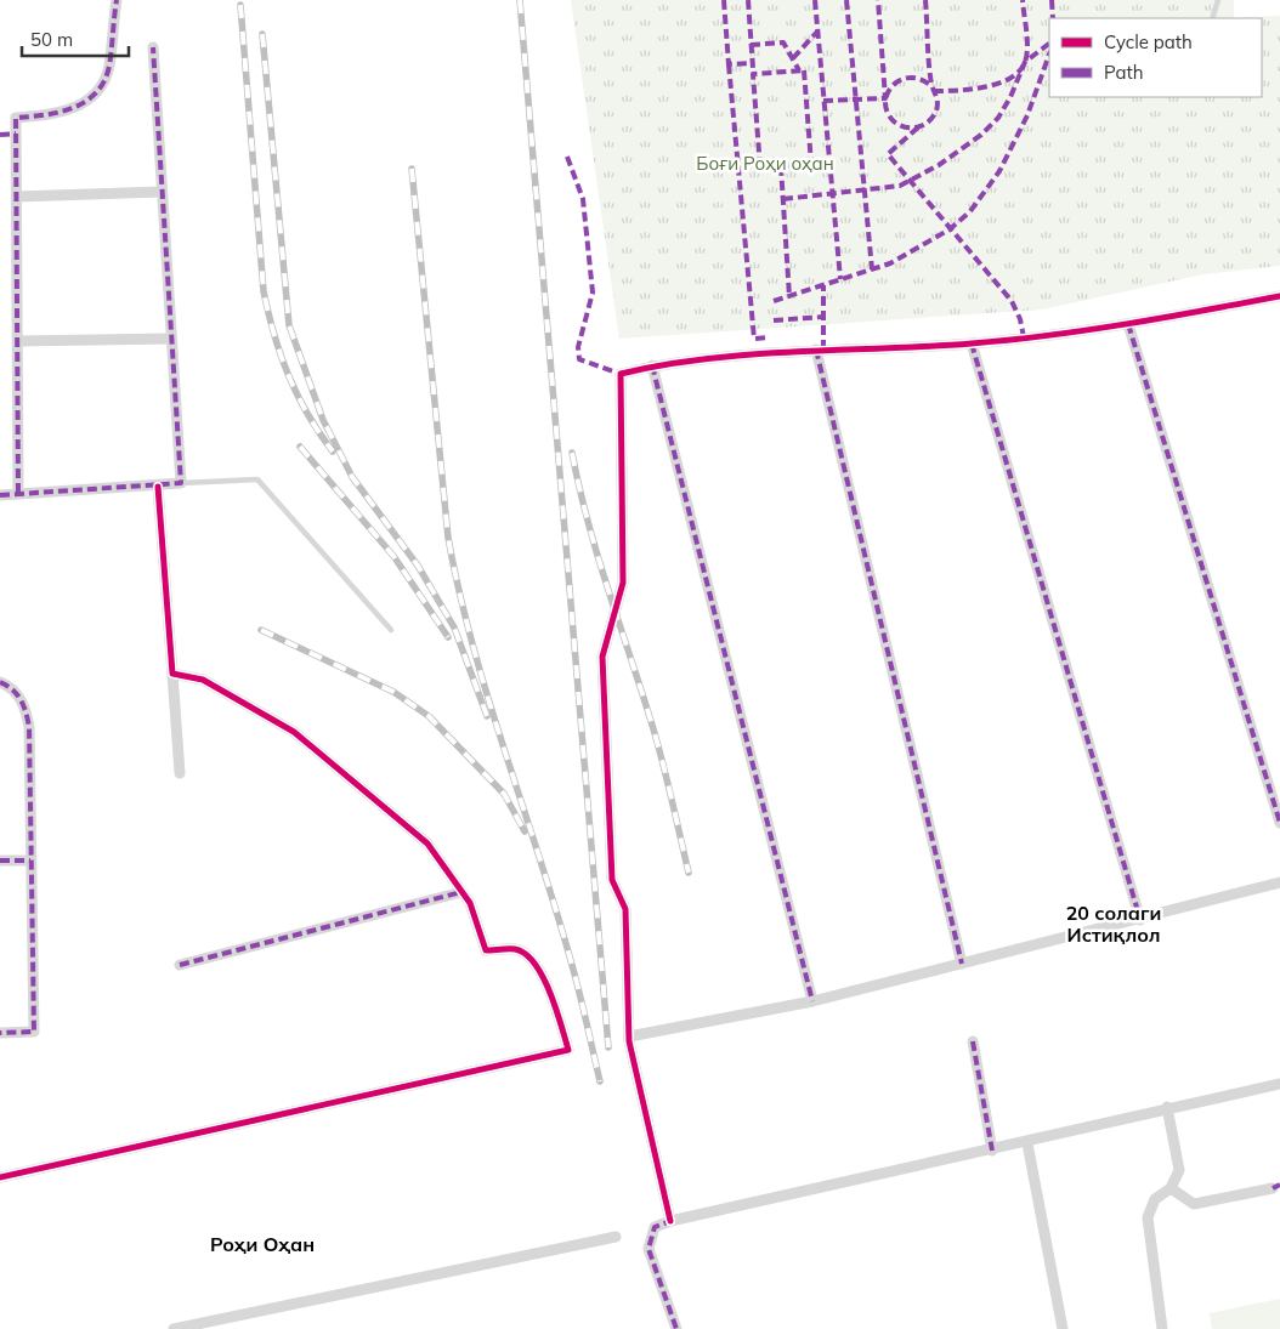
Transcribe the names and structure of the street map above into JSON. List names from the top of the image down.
{
  "districts": ["20 солаги Истиқлол", "Роҳи Оҳан"],
  "parks": ["Боғи Роҳи оҳан"],
  "legend": ["Cycle path", "Path"],
  "scale_bar": "50 m"
}
